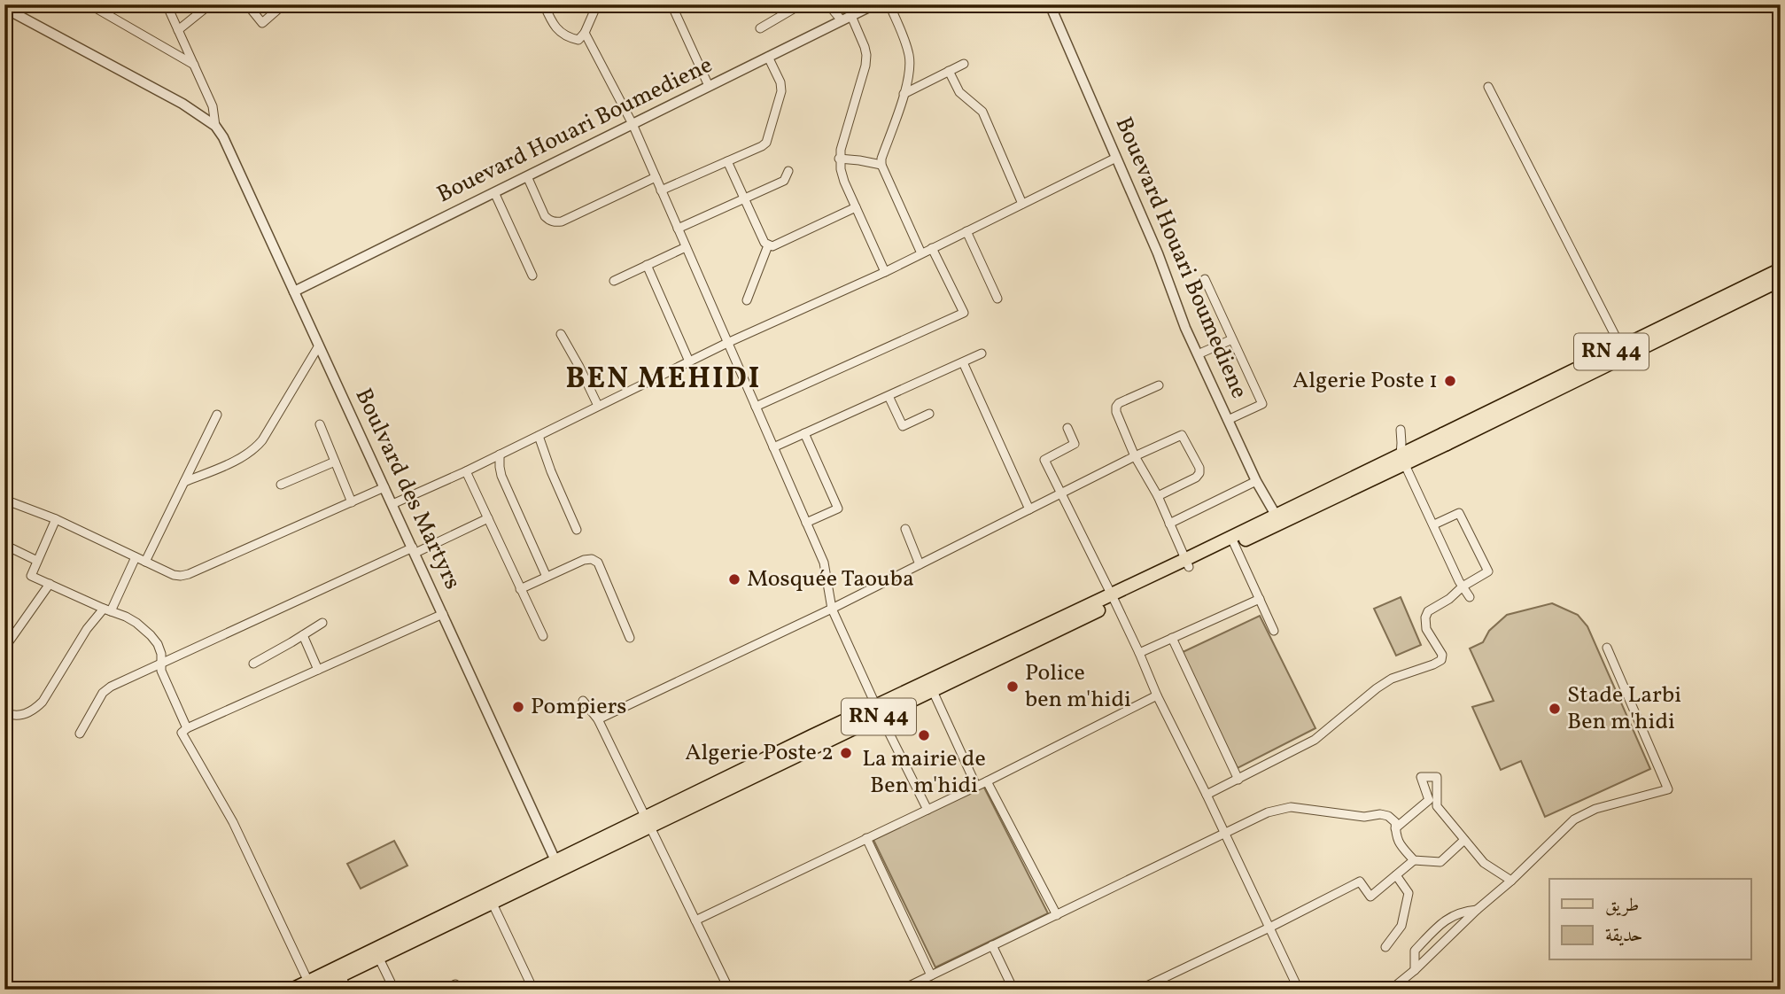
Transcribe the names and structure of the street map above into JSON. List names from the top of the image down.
{
  "streets": {
    "main road": ["RN 44"],
    "street": ["Bouevard Houari Boumediene", "Boulvard des Martyrs"]
  },
  "crossings": [
    ["Bouevard Houari Boumediene", "RN 44"],
    ["Bouevard Houari Boumediene", "Boulvard des Martyrs"],
    ["RN 44", "Boulvard des Martyrs"]
  ],
  "districts": ["BEN MEHIDI"],
  "places": [
    "Algerie Poste 1",
    "Mosquée Taouba",
    "Police ben m'hidi",
    "Pompiers",
    "Stade Larbi Ben m'hidi",
    "La mairie de Ben m'hidi",
    "Algerie Poste 2"
  ],
  "legend": ["طريق", "حديقة"]
}
